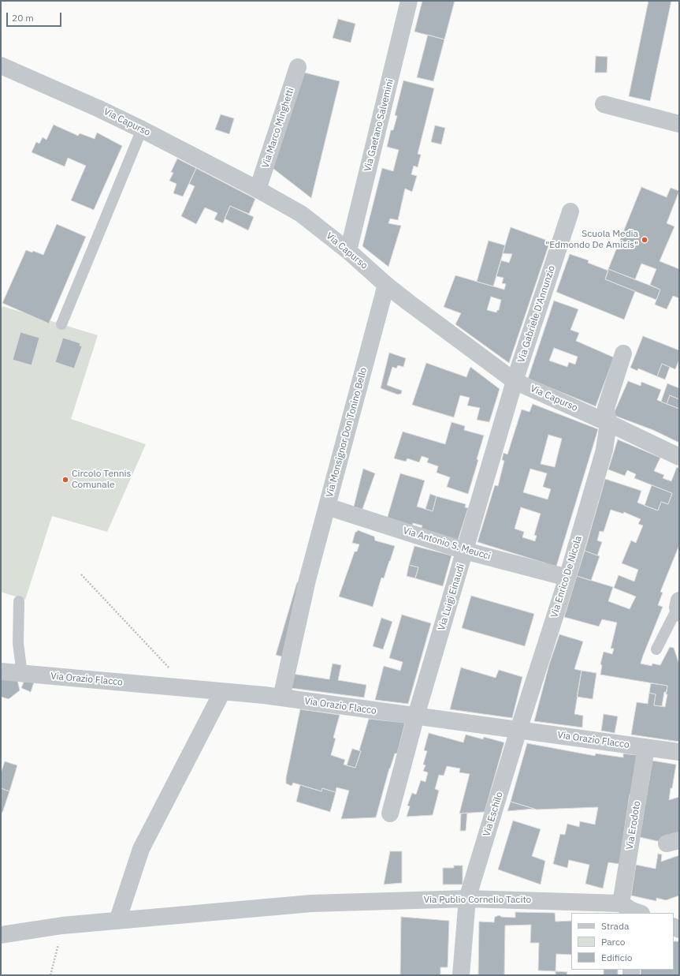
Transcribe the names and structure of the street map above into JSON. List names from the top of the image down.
{
  "streets": {
    "street": [
      "Via Capurso",
      "Via Gaetano Salvemini",
      "Via Marco Minghetti",
      "Via Gabriele D'Annunzio",
      "Via Monsignor Don Tonino Bello",
      "Via Antonio S. Meucci",
      "Via Enrico De Nicola",
      "Via Luigi Einaudi",
      "Via Orazio Flacco",
      "Via Eschilo",
      "Via Erodoto",
      "Via Publio Cornelio Tacito"
    ]
  },
  "crossings": [
    ["Via Capurso", "Via Gaetano Salvemini"],
    ["Via Capurso", "Via Marco Minghetti"],
    ["Via Capurso", "Via Gabriele D'Annunzio"],
    ["Via Capurso", "Via Monsignor Don Tonino Bello"],
    ["Via Capurso", "Via Enrico De Nicola"],
    ["Via Capurso", "Via Luigi Einaudi"],
    ["Via Gabriele D'Annunzio", "Via Luigi Einaudi"],
    ["Via Monsignor Don Tonino Bello", "Via Antonio S. Meucci"],
    ["Via Monsignor Don Tonino Bello", "Via Orazio Flacco"],
    ["Via Antonio S. Meucci", "Via Enrico De Nicola"],
    ["Via Antonio S. Meucci", "Via Luigi Einaudi"],
    ["Via Enrico De Nicola", "Via Orazio Flacco"],
    ["Via Enrico De Nicola", "Via Eschilo"],
    ["Via Luigi Einaudi", "Via Orazio Flacco"],
    ["Via Orazio Flacco", "Via Eschilo"],
    ["Via Orazio Flacco", "Via Erodoto"],
    ["Via Eschilo", "Via Publio Cornelio Tacito"],
    ["Via Erodoto", "Via Publio Cornelio Tacito"]
  ],
  "places": ["Scuola Media \"Edmondo De Amicis\"", "Circolo Tennis Comunale"],
  "legend": ["Strada", "Parco", "Edificio"],
  "scale_bar": "20 m"
}
